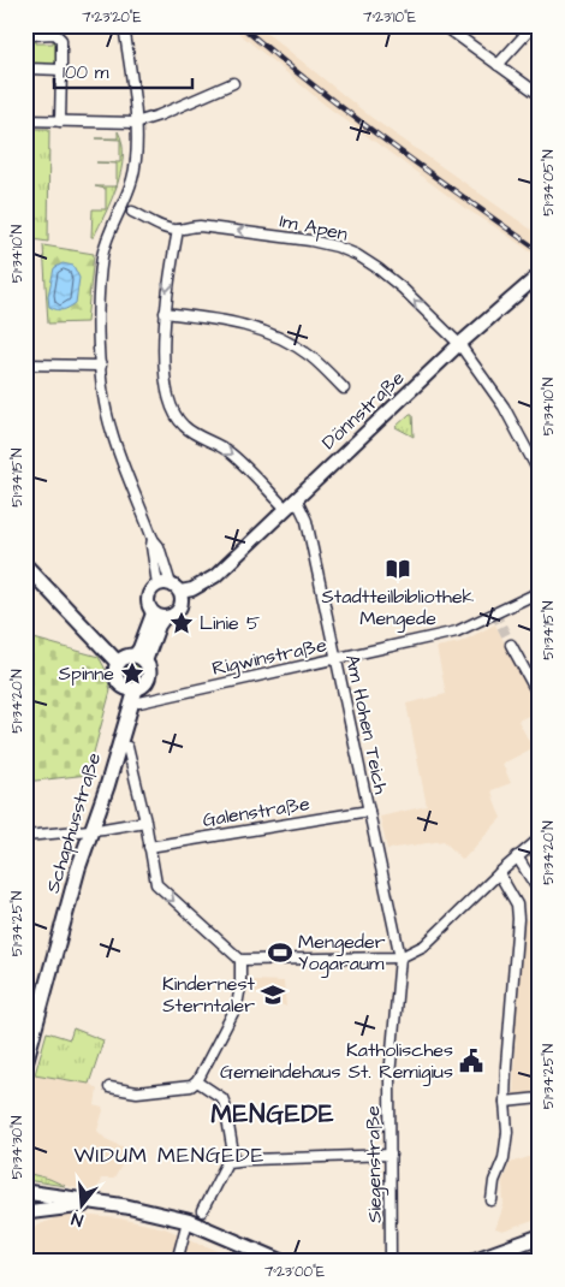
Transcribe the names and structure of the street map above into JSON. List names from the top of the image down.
{
  "streets": {
    "main road": ["Schaphusstraße"],
    "street": [
      "Im Apen",
      "Dönnstraße",
      "Rigwinstraße",
      "Am Hohen Teich",
      "Galenstraße",
      "Siegenstraße"
    ]
  },
  "crossings": [
    ["Im Apen", "Dönnstraße"],
    ["Dönnstraße", "Am Hohen Teich"],
    ["Rigwinstraße", "Am Hohen Teich"],
    ["Rigwinstraße", "Schaphusstraße"],
    ["Am Hohen Teich", "Galenstraße"],
    ["Am Hohen Teich", "Siegenstraße"]
  ],
  "one_way": ["Im Apen"],
  "districts": ["MENGEDE", "WIDUM MENGEDE"],
  "places": {
    "library": ["Stadtteilbibliothek Mengede"],
    "place": ["Linie 5", "Spinne"],
    "sports": ["Mengeder Yogaraum"],
    "school or university": ["Kindernest Sterntaler"],
    "public building": ["Katholisches Gemeindehaus St. Remigius"]
  },
  "scale_bar": "100 m",
  "north": "bottom",
  "coordinates": [
    "7°23'20\"E",
    "7°23'10\"E",
    "51°34'05\"N",
    "51°34'10\"N",
    "51°34'15\"N",
    "51°34'20\"N",
    "51°34'25\"N",
    "51°34'30\"N",
    "7°23'00\"E"
  ]
}
